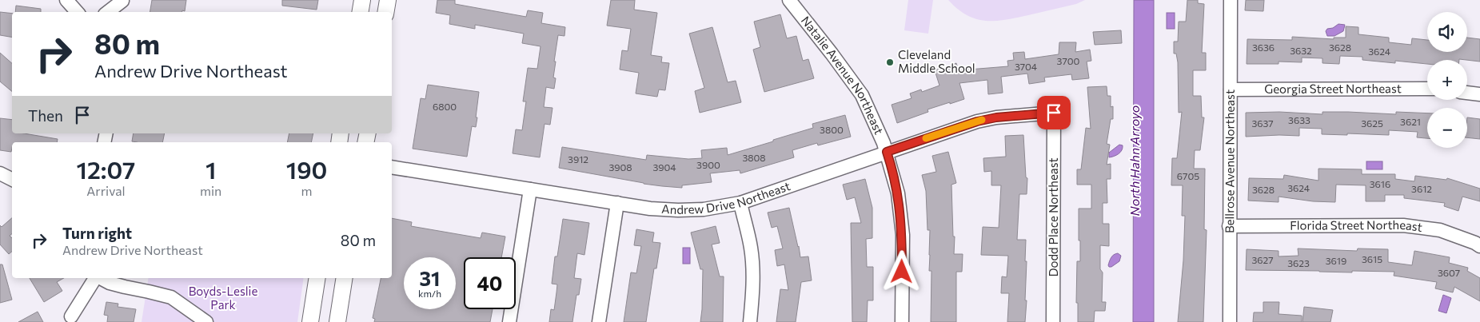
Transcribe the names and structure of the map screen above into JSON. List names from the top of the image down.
{
  "streets": {
    "street": [
      "Natalie Avenue Northeast",
      "Georgia Street Northeast",
      "Bellrose Avenue Northeast",
      "Andrew Drive Northeast",
      "Dodd Place Northeast",
      "Florida Street Northeast"
    ]
  },
  "crossings": [
    ["Natalie Avenue Northeast", "Andrew Drive Northeast"],
    ["Georgia Street Northeast", "Bellrose Avenue Northeast"],
    ["Bellrose Avenue Northeast", "Florida Street Northeast"],
    ["Andrew Drive Northeast", "Dodd Place Northeast"]
  ],
  "water": ["North Hahn Arroyo"],
  "parks": ["Boyds-Leslie Park"],
  "places": ["Cleveland Middle School"],
  "house_numbers": [
    "3636",
    "3628",
    "3632",
    "3624",
    "3700",
    "3704",
    "6800",
    "3633",
    "3621",
    "3637",
    "3625",
    "3800",
    "3808",
    "3912",
    "3900",
    "3908",
    "3904",
    "6705",
    "3616",
    "3624",
    "3612",
    "3628",
    "3615",
    "3627",
    "3619",
    "3623",
    "3607"
  ],
  "page": {
    "map_buttons": ["+", "−"],
    "turn": ["80 m", "Andrew Drive Northeast"],
    "then": "Then",
    "eta": [
      "12:07",
      "Arrival",
      "1",
      "min",
      "190",
      "m"
    ],
    "list": [
      {
        "name": "Turn right",
        "note": "Andrew Drive Northeast",
        "value": "80 m"
      }
    ],
    "speed": "31 km/h",
    "limit": "40"
  }
}
